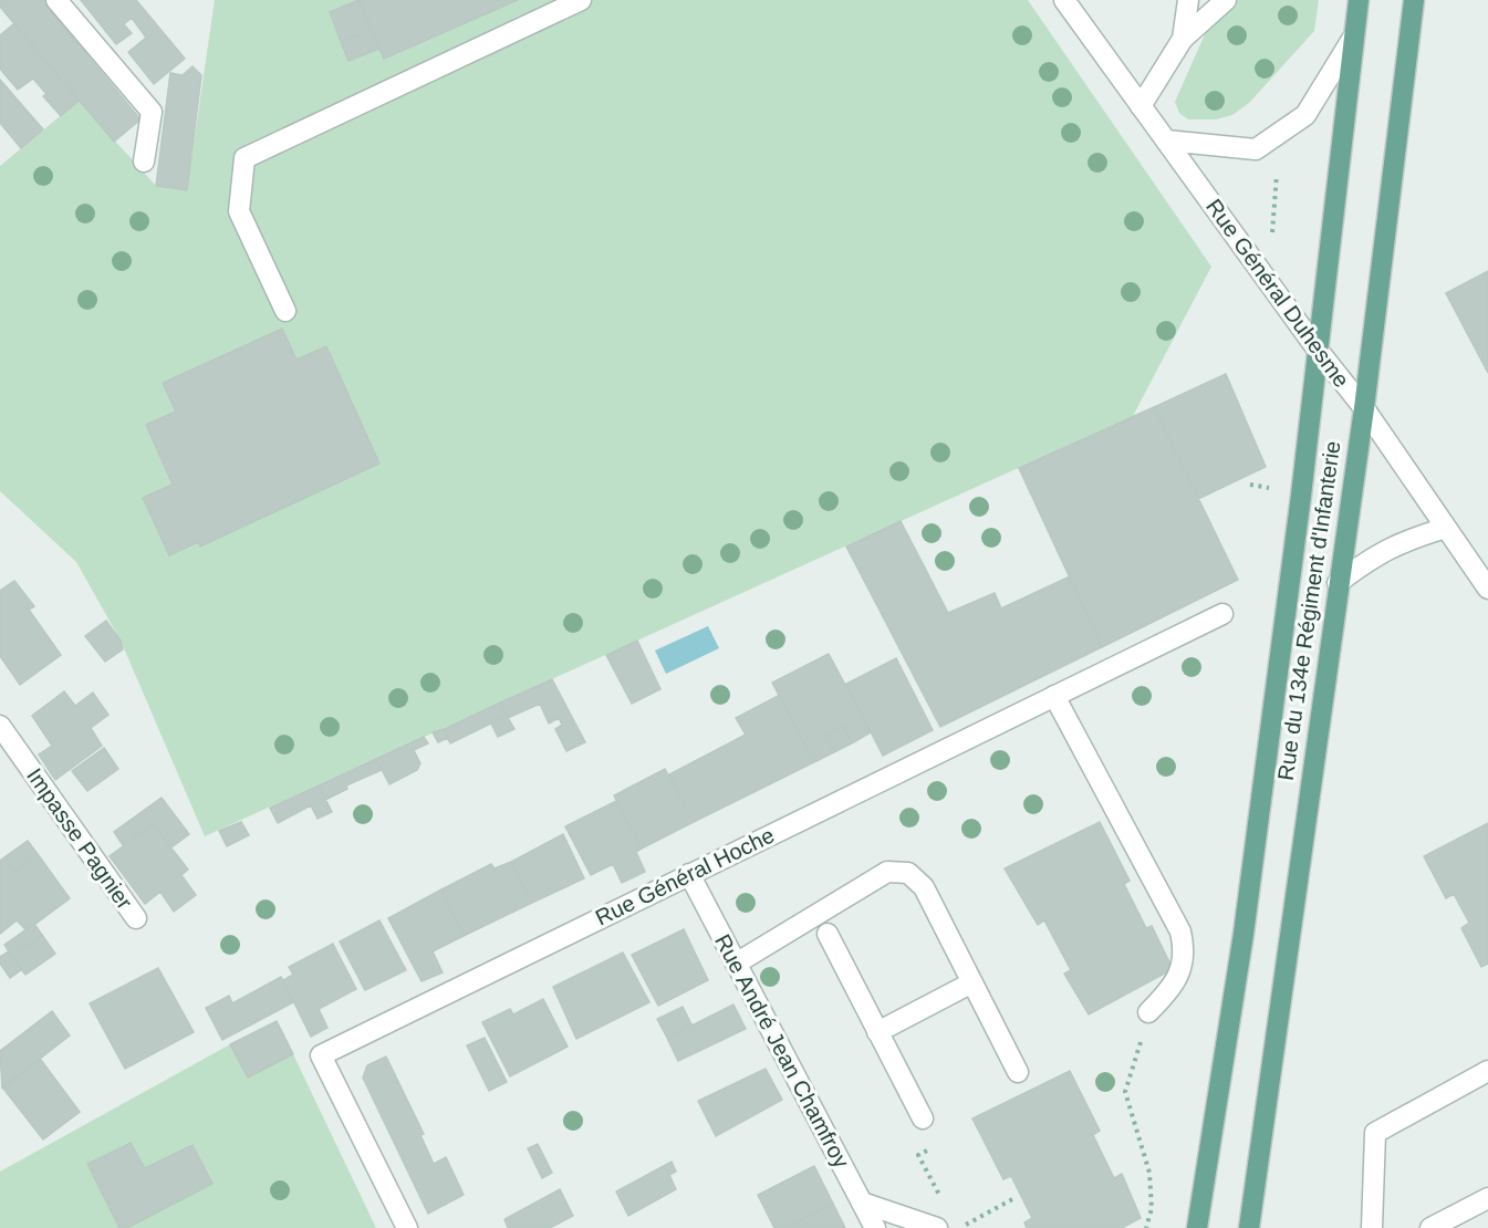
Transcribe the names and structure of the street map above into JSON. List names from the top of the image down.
{
  "streets": {
    "main road": ["Rue du 134e Régiment d'Infanterie"],
    "street": [
      "Rue Général Duhesme",
      "Impasse Pagnier",
      "Rue Général Hoche",
      "Rue André Jean Chamfroy"
    ]
  },
  "crossings": [
    ["Rue Général Duhesme", "Rue du 134e Régiment d'Infanterie"],
    ["Rue Général Hoche", "Rue André Jean Chamfroy"]
  ]
}
